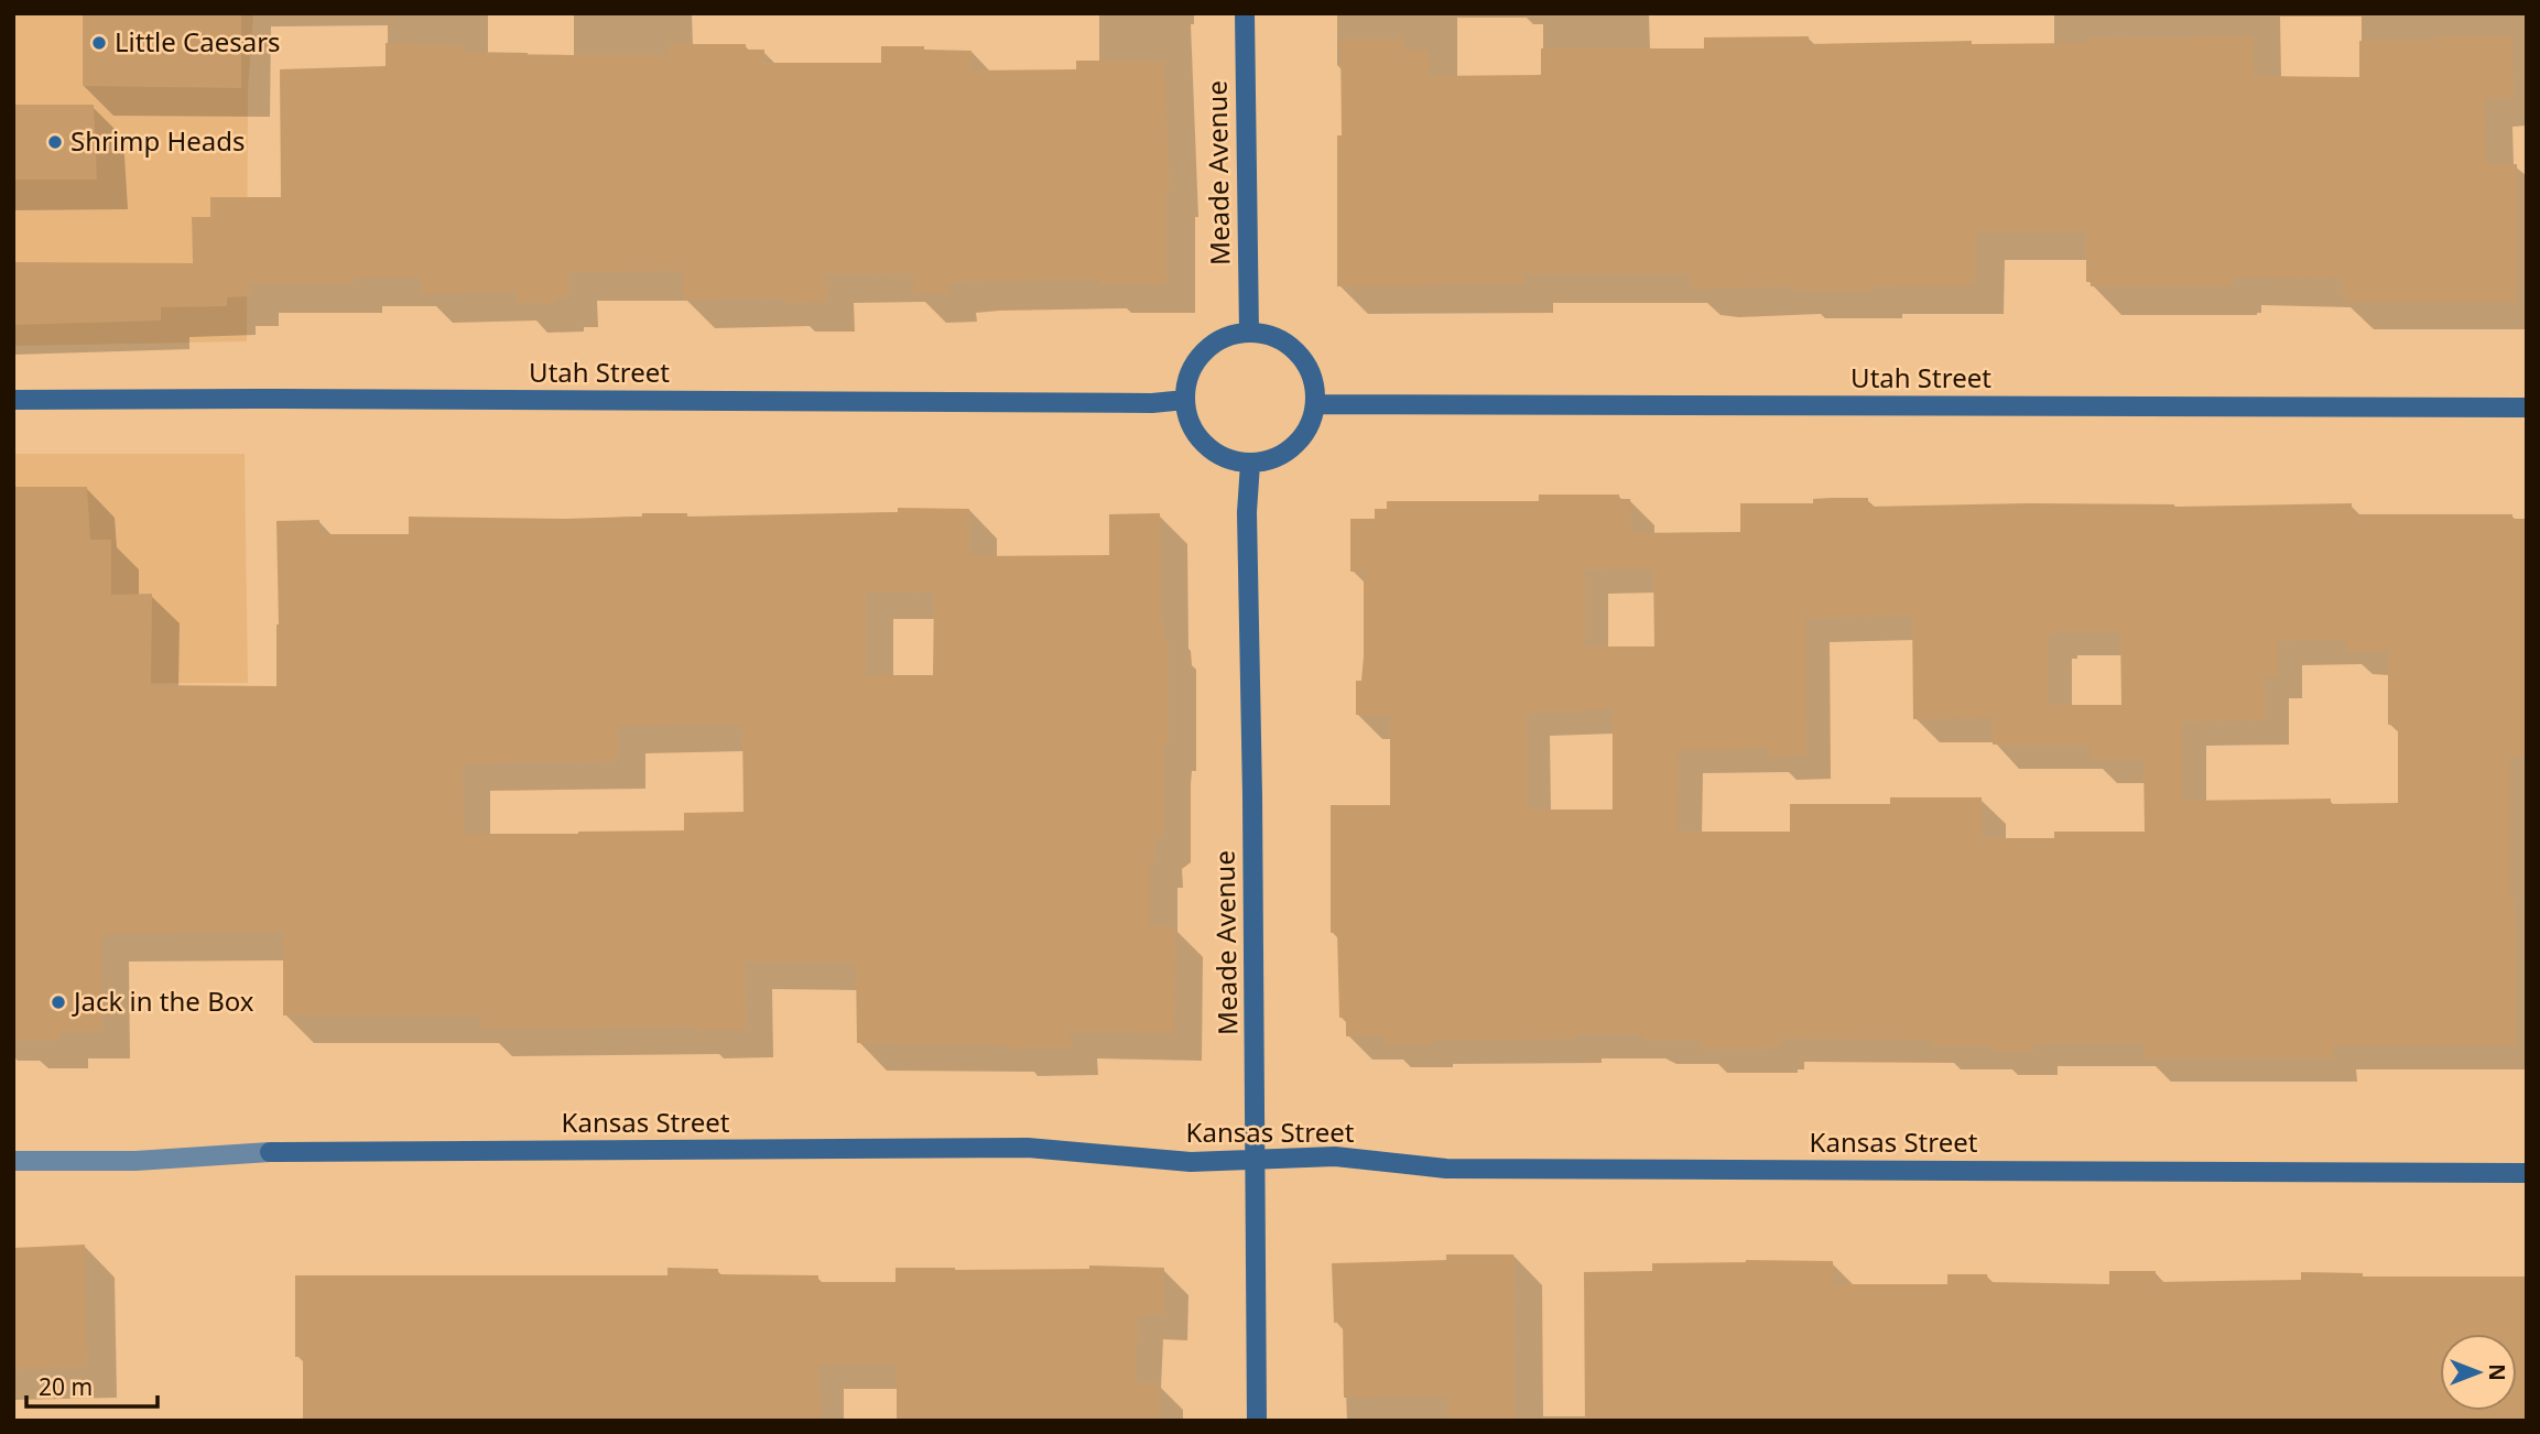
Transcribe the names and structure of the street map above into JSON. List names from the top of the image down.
{
  "streets": {
    "street": ["Meade Avenue", "Utah Street", "Kansas Street"]
  },
  "crossings": [
    ["Meade Avenue", "Utah Street"],
    ["Meade Avenue", "Kansas Street"]
  ],
  "places": ["Little Caesars", "Shrimp Heads", "Jack in the Box"],
  "scale_bar": "20 m",
  "north": "right"
}
